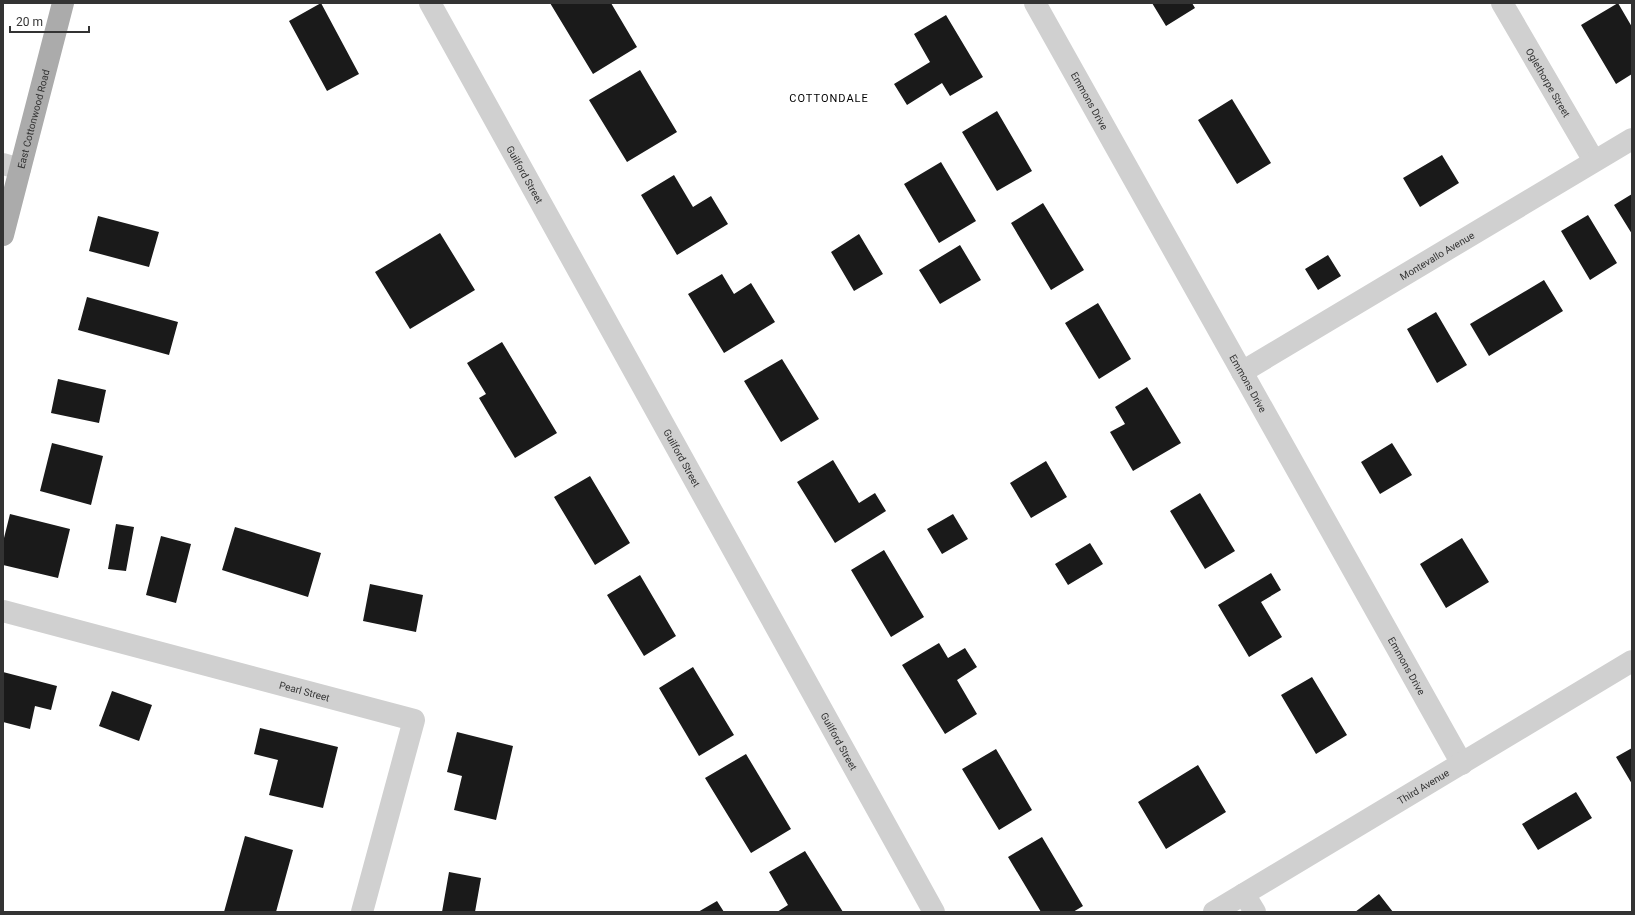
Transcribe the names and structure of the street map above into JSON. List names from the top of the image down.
{
  "streets": {
    "main road": ["East Cottonwood Road"],
    "street": [
      "Oglethorpe Street",
      "Emmons Drive",
      "Guilford Street",
      "Montevallo Avenue",
      "Pearl Street",
      "Third Avenue"
    ]
  },
  "crossings": [
    ["Oglethorpe Street", "Montevallo Avenue"],
    ["Emmons Drive", "Montevallo Avenue"],
    ["Emmons Drive", "Third Avenue"]
  ],
  "districts": ["COTTONDALE"],
  "scale_bar": "20 m"
}
